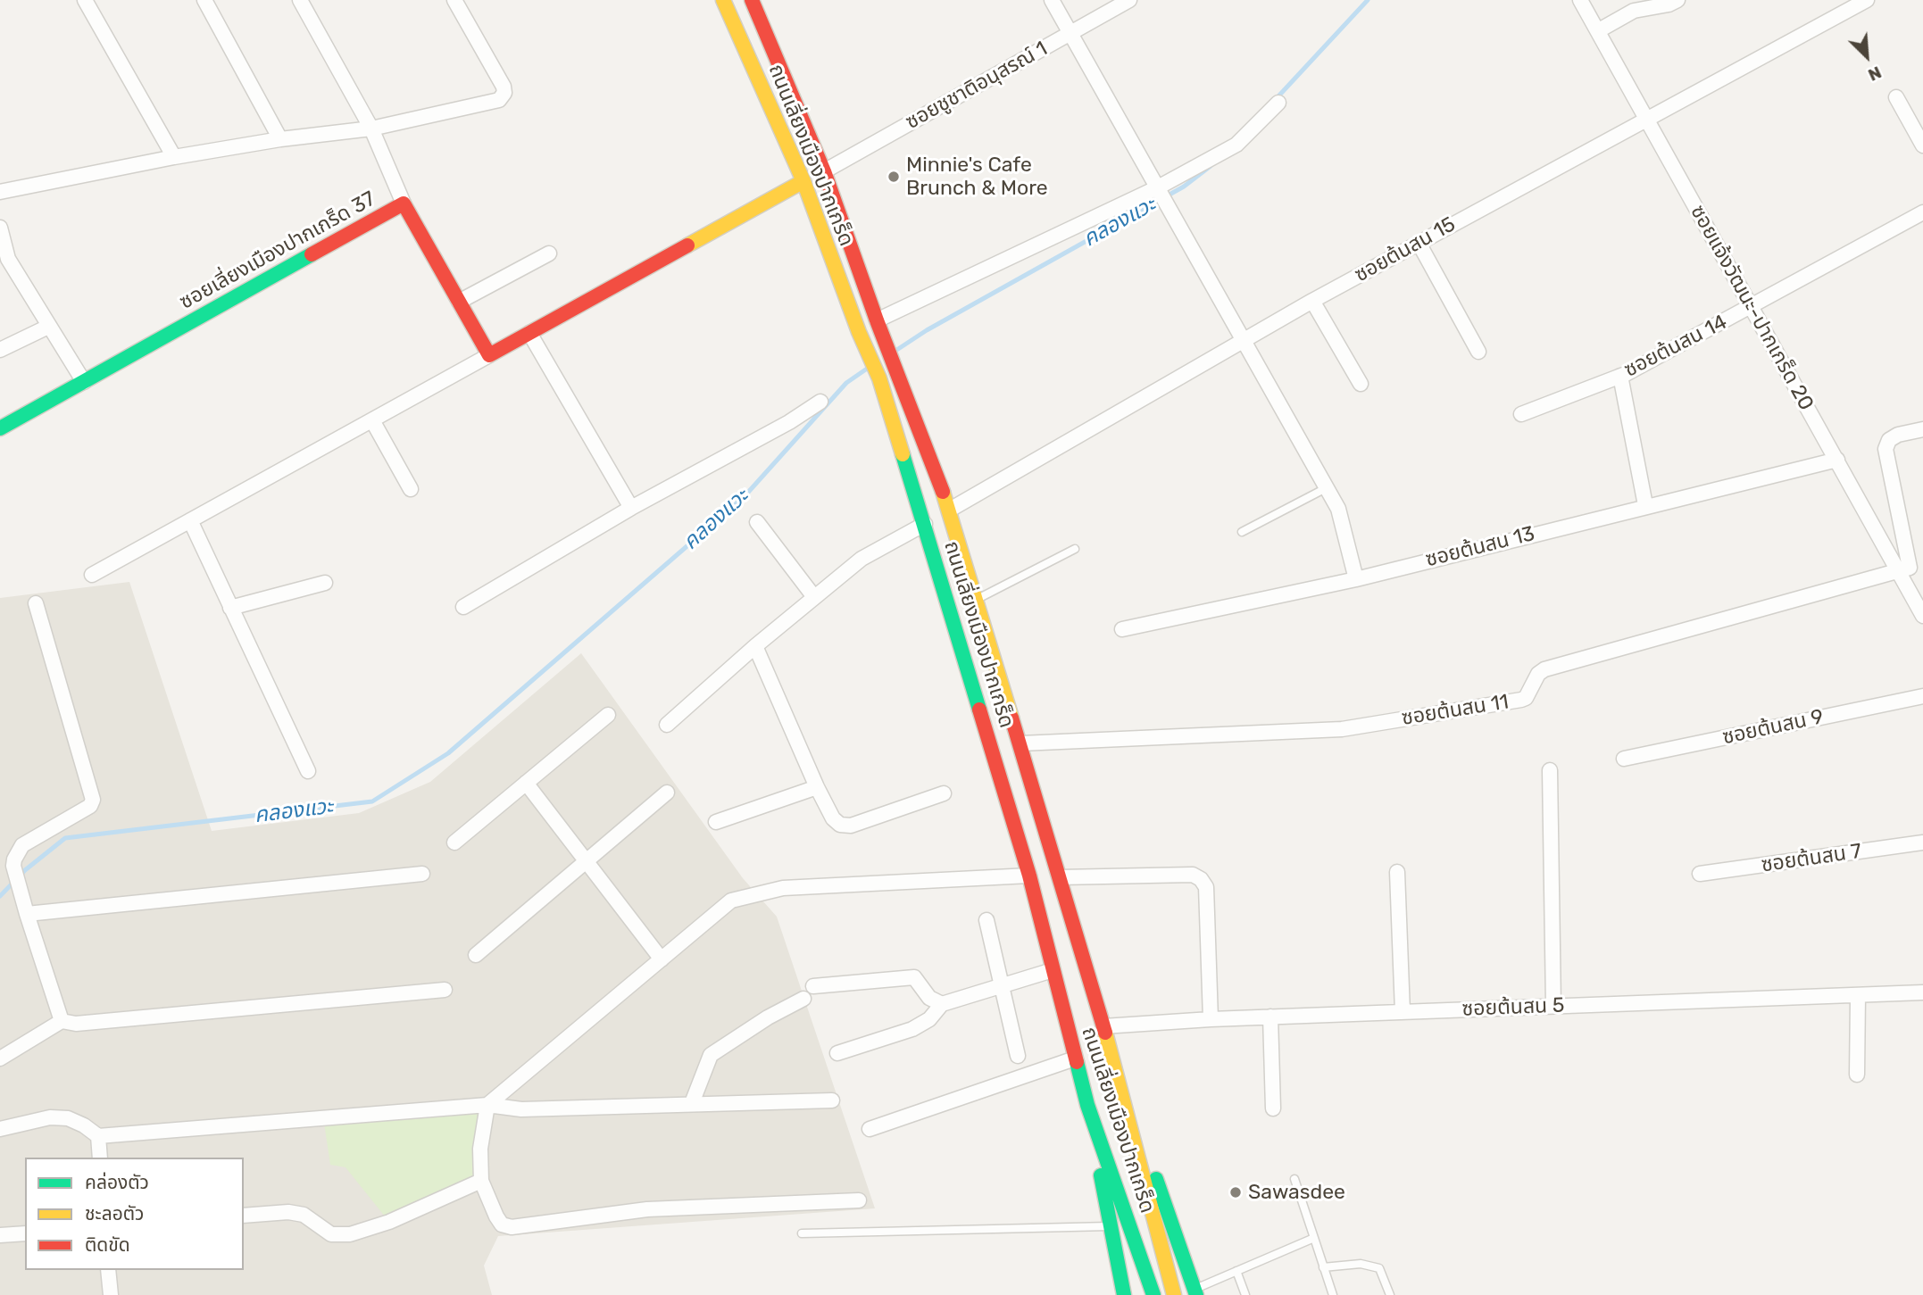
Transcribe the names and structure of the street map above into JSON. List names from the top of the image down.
{
  "streets": {
    "main road": ["ถนนเลี่ยงเมืองปากเกร็ด", "ซอยเลี่ยงเมืองปากเกร็ด 37"],
    "street": [
      "ซอยชูชาติอนุสรณ์ 1",
      "ซอยต้นสน 15",
      "ซอยแจ้งวัฒนะ-ปากเกร็ด 20",
      "ซอยต้นสน 14",
      "ซอยต้นสน 13",
      "ซอยต้นสน 11",
      "ซอยต้นสน 9",
      "ซอยต้นสน 7",
      "ซอยต้นสน 5"
    ]
  },
  "crossings": [
    ["ซอยชูชาติอนุสรณ์ 1", "ถนนเลี่ยงเมืองปากเกร็ด"],
    ["ถนนเลี่ยงเมืองปากเกร็ด", "ซอยต้นสน 15"],
    ["ถนนเลี่ยงเมืองปากเกร็ด", "ซอยต้นสน 11"],
    ["ถนนเลี่ยงเมืองปากเกร็ด", "ซอยต้นสน 5"],
    ["ซอยต้นสน 15", "ซอยแจ้งวัฒนะ-ปากเกร็ด 20"],
    ["ซอยแจ้งวัฒนะ-ปากเกร็ด 20", "ซอยต้นสน 14"],
    ["ซอยแจ้งวัฒนะ-ปากเกร็ด 20", "ซอยต้นสน 13"],
    ["ซอยแจ้งวัฒนะ-ปากเกร็ด 20", "ซอยต้นสน 11"]
  ],
  "water": ["คลองแวะ"],
  "places": ["Minnie's Cafe Brunch & More", "Sawasdee"],
  "legend": ["คล่องตัว", "ชะลอตัว", "ติดขัด"],
  "north": "bottom right"
}
